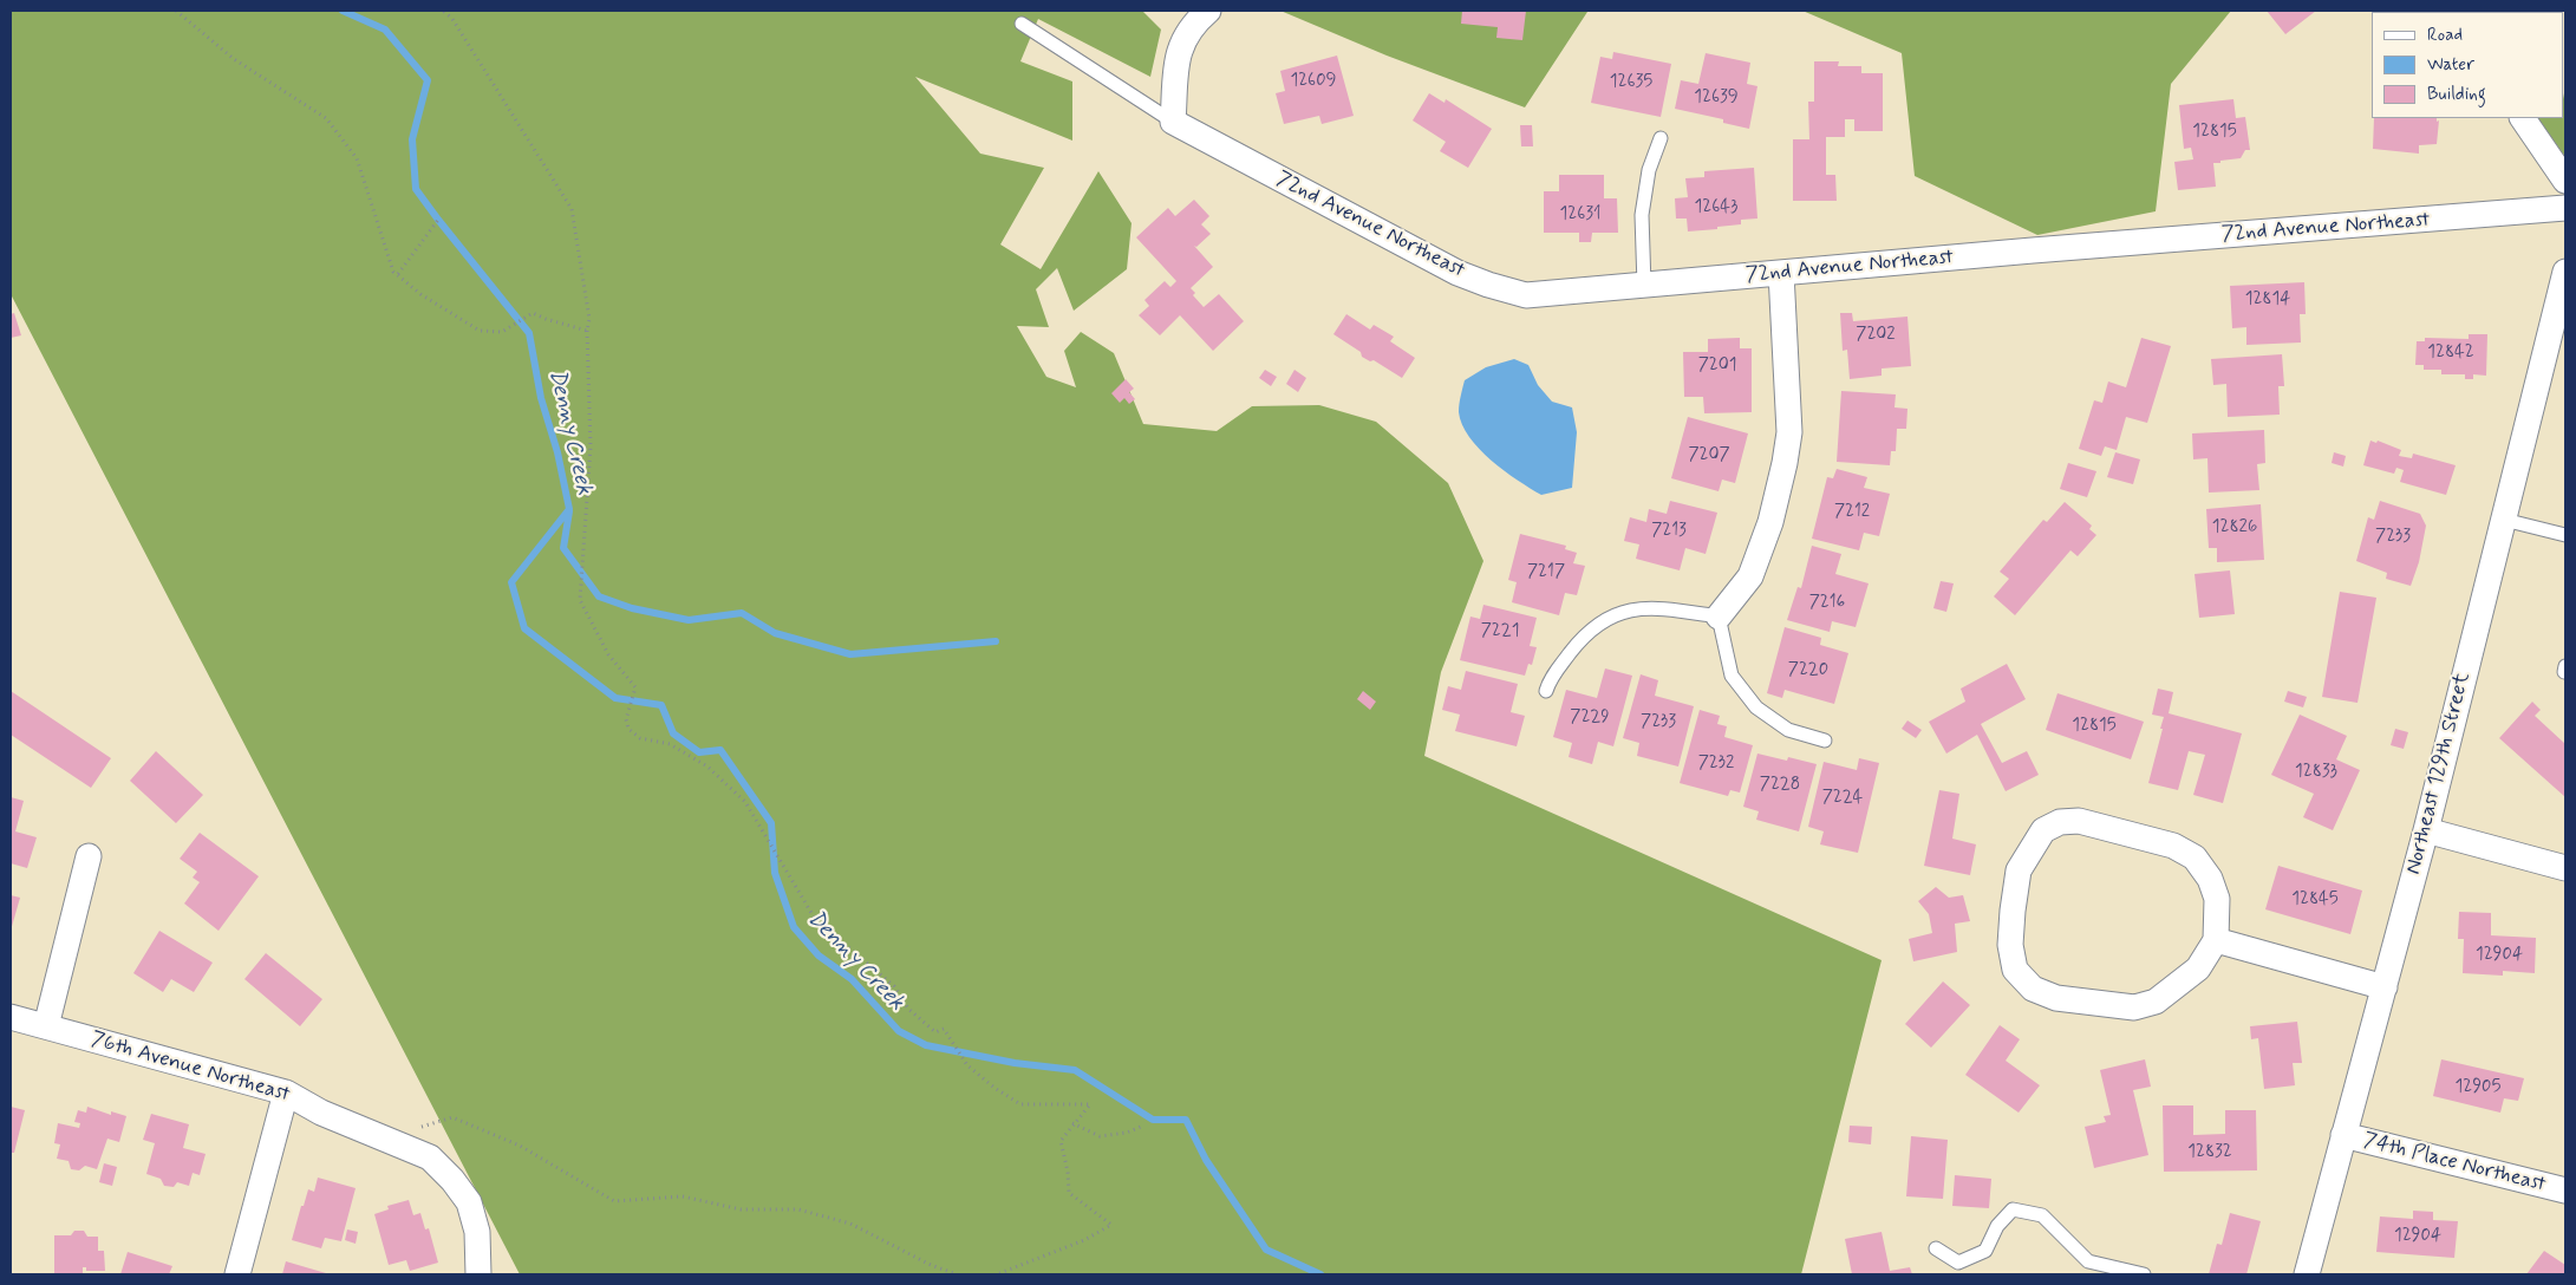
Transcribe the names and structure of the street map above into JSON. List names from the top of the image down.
{
  "streets": {
    "street": [
      "72nd Avenue Northeast",
      "Northeast 129th Street",
      "76th Avenue Northeast",
      "74th Place Northeast"
    ]
  },
  "crossings": [
    ["Northeast 129th Street", "74th Place Northeast"]
  ],
  "water": ["Denny Creek"],
  "house_numbers": [
    "12609",
    "12635",
    "12639",
    "12815",
    "12643",
    "12631",
    "12814",
    "7202",
    "12842",
    "7201",
    "7207",
    "7212",
    "12826",
    "7213",
    "7233",
    "7217",
    "7216",
    "7221",
    "7220",
    "7229",
    "7233",
    "12815",
    "7232",
    "12833",
    "7228",
    "7224",
    "12845",
    "12904",
    "12905",
    "12832",
    "12904"
  ],
  "legend": ["Road", "Water", "Building"]
}
